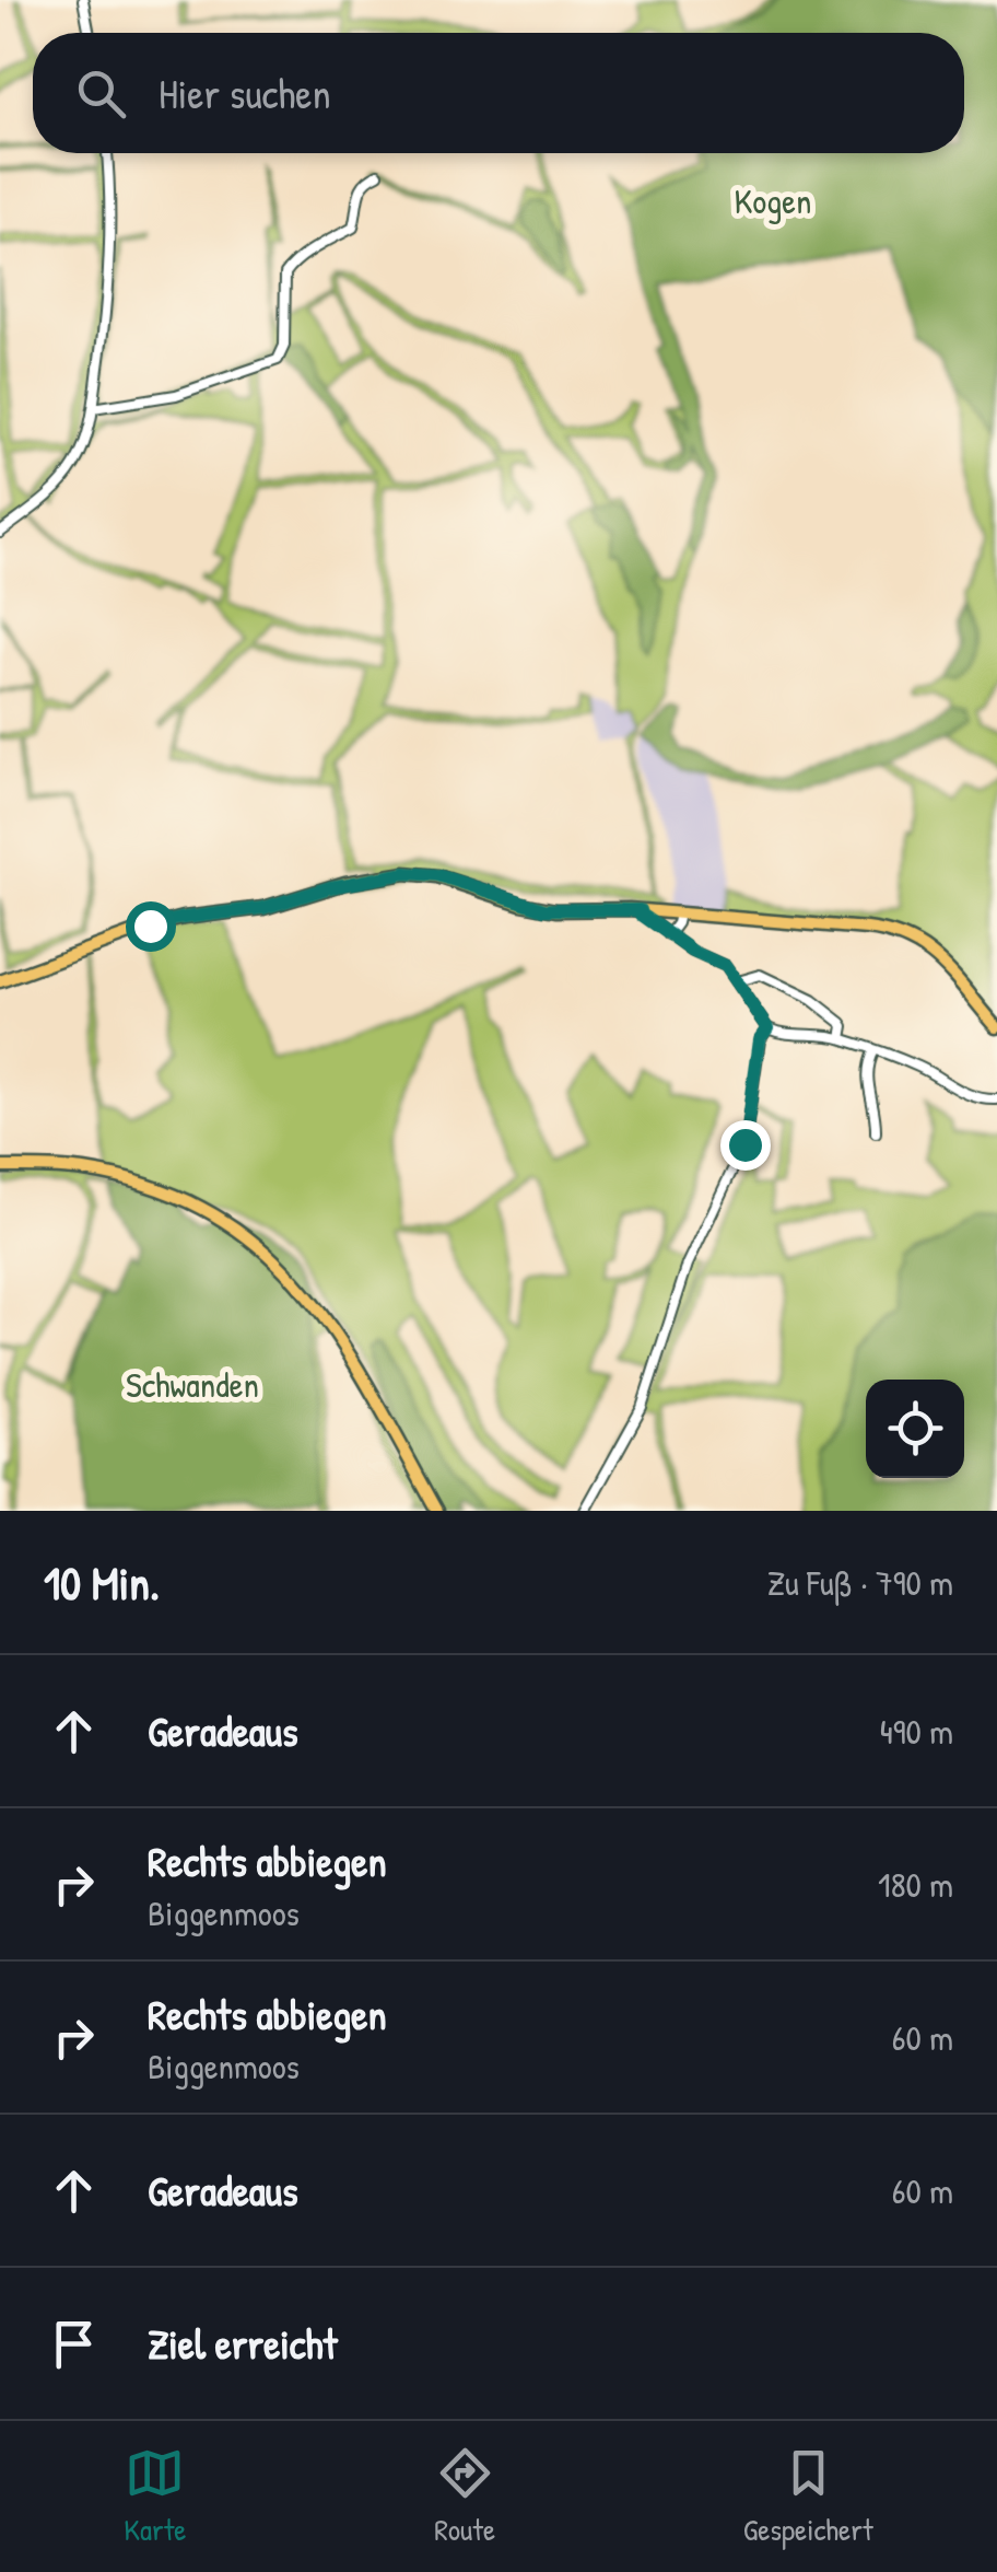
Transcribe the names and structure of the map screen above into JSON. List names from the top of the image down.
{
  "parks": ["Kogen", "Schwanden"],
  "page": {
    "search": "Hier suchen",
    "heading": ["10 Min.", "Zu Fuß · 790 m"],
    "list": [
      ["Geradeaus", "490 m"],
      ["Rechts abbiegen", "Biggenmoos", "180 m"],
      ["Rechts abbiegen", "Biggenmoos", "60 m"],
      ["Geradeaus", "60 m"],
      "Ziel erreicht"
    ],
    "nav": ["Karte", "Route", "Gespeichert"]
  }
}
